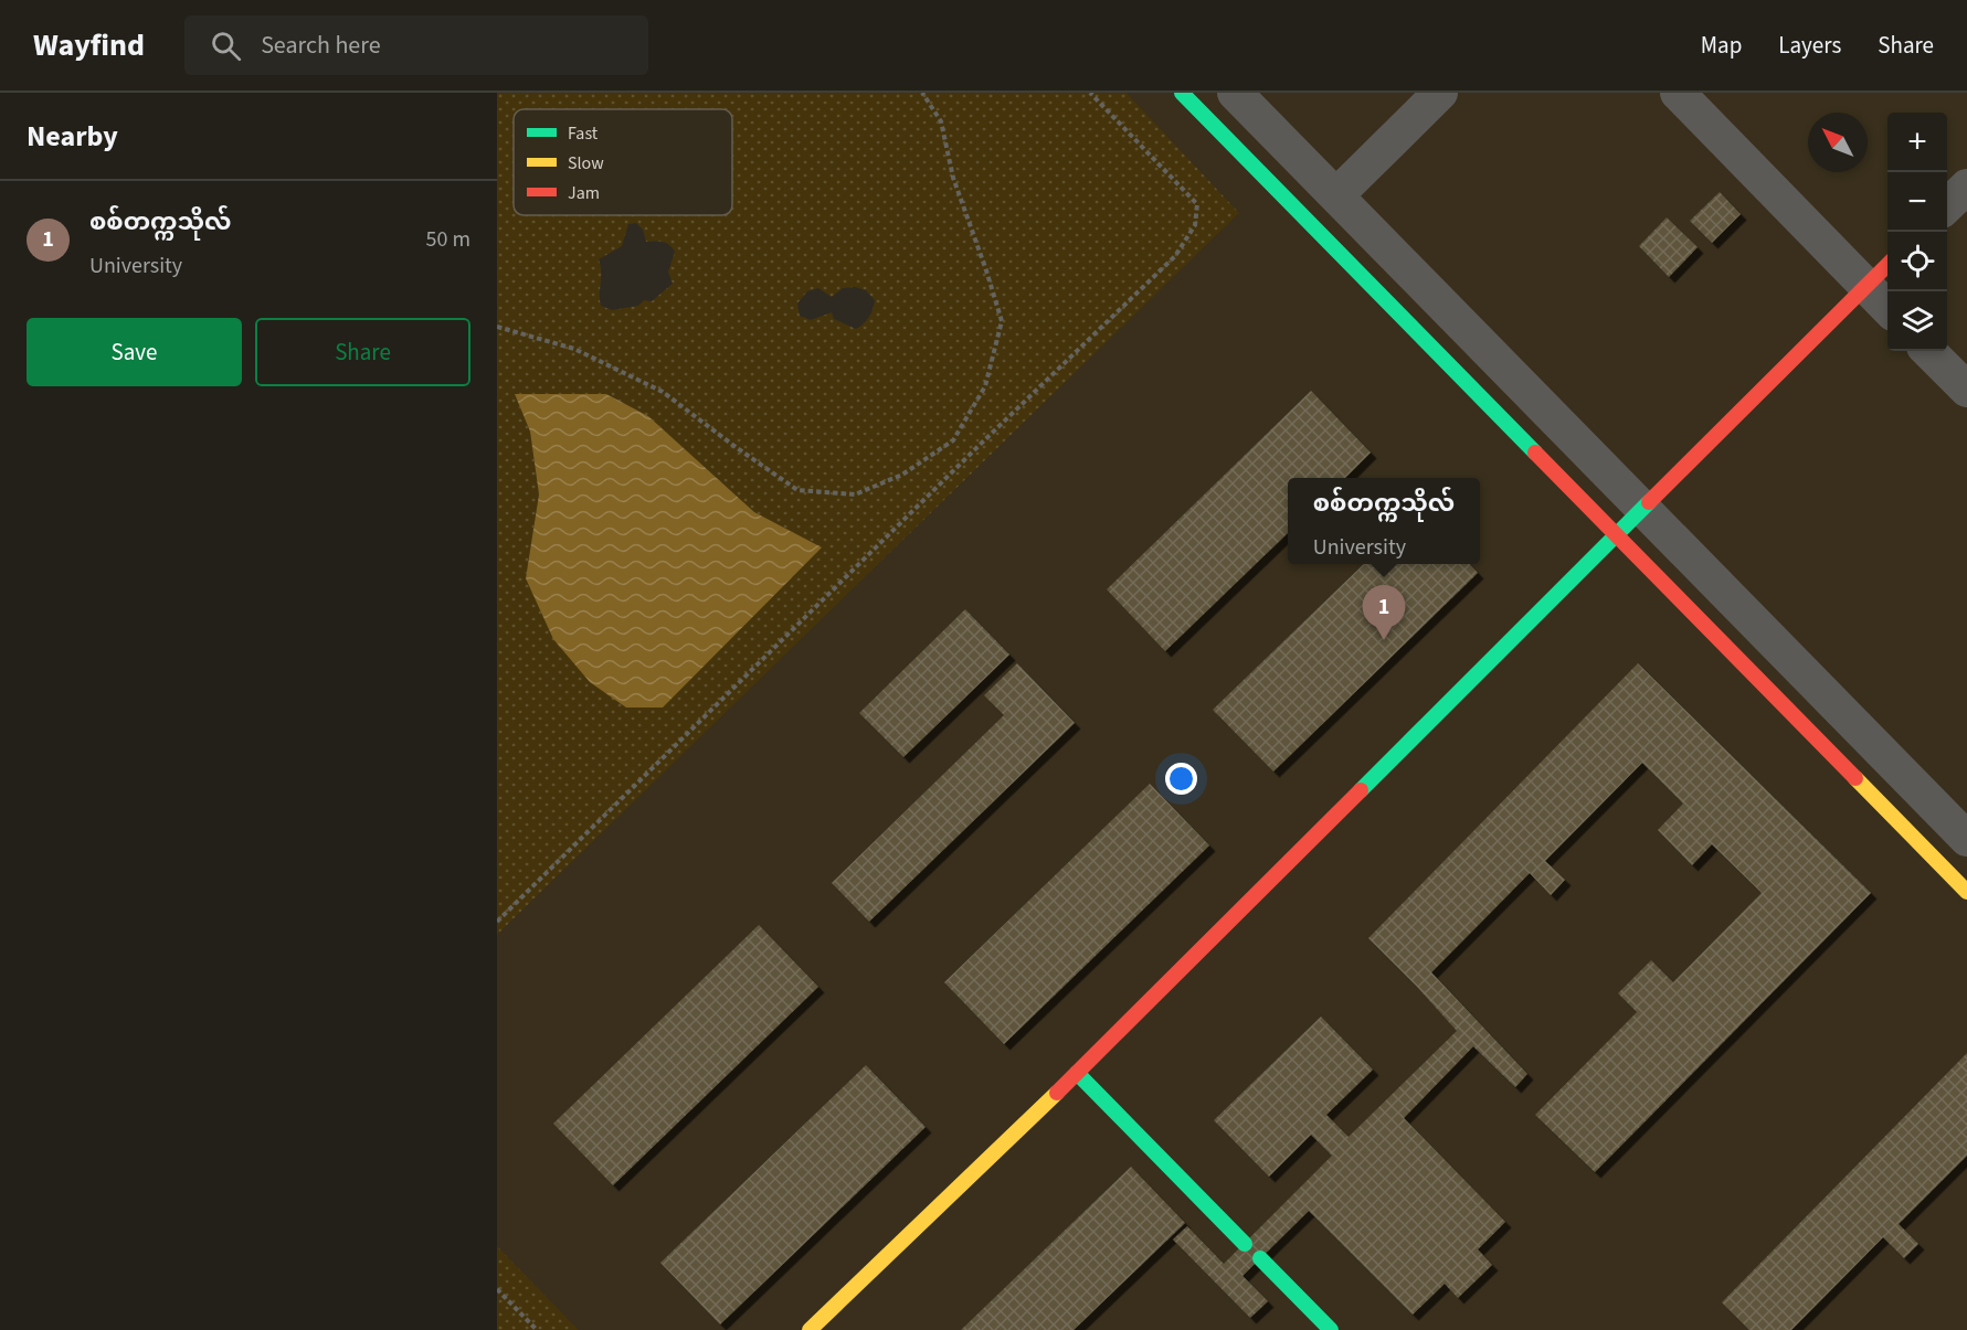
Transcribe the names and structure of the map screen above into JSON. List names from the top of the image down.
{
  "legend": ["Fast", "Slow", "Jam"],
  "north": "top left",
  "page": {
    "header": "Wayfind",
    "search": "Search here",
    "nav": ["Map", "Layers", "Share"],
    "heading": "Nearby",
    "map_buttons": ["+", "−"],
    "list": [
      {
        "mark": "1",
        "name": "စစ်‌တက္ကသိုလ်",
        "note": "University",
        "value": "50 m"
      }
    ],
    "buttons": ["Save", "Share"],
    "popup": ["စစ်‌တက္ကသိုလ်", "University"],
    "pins": "1"
  }
}
